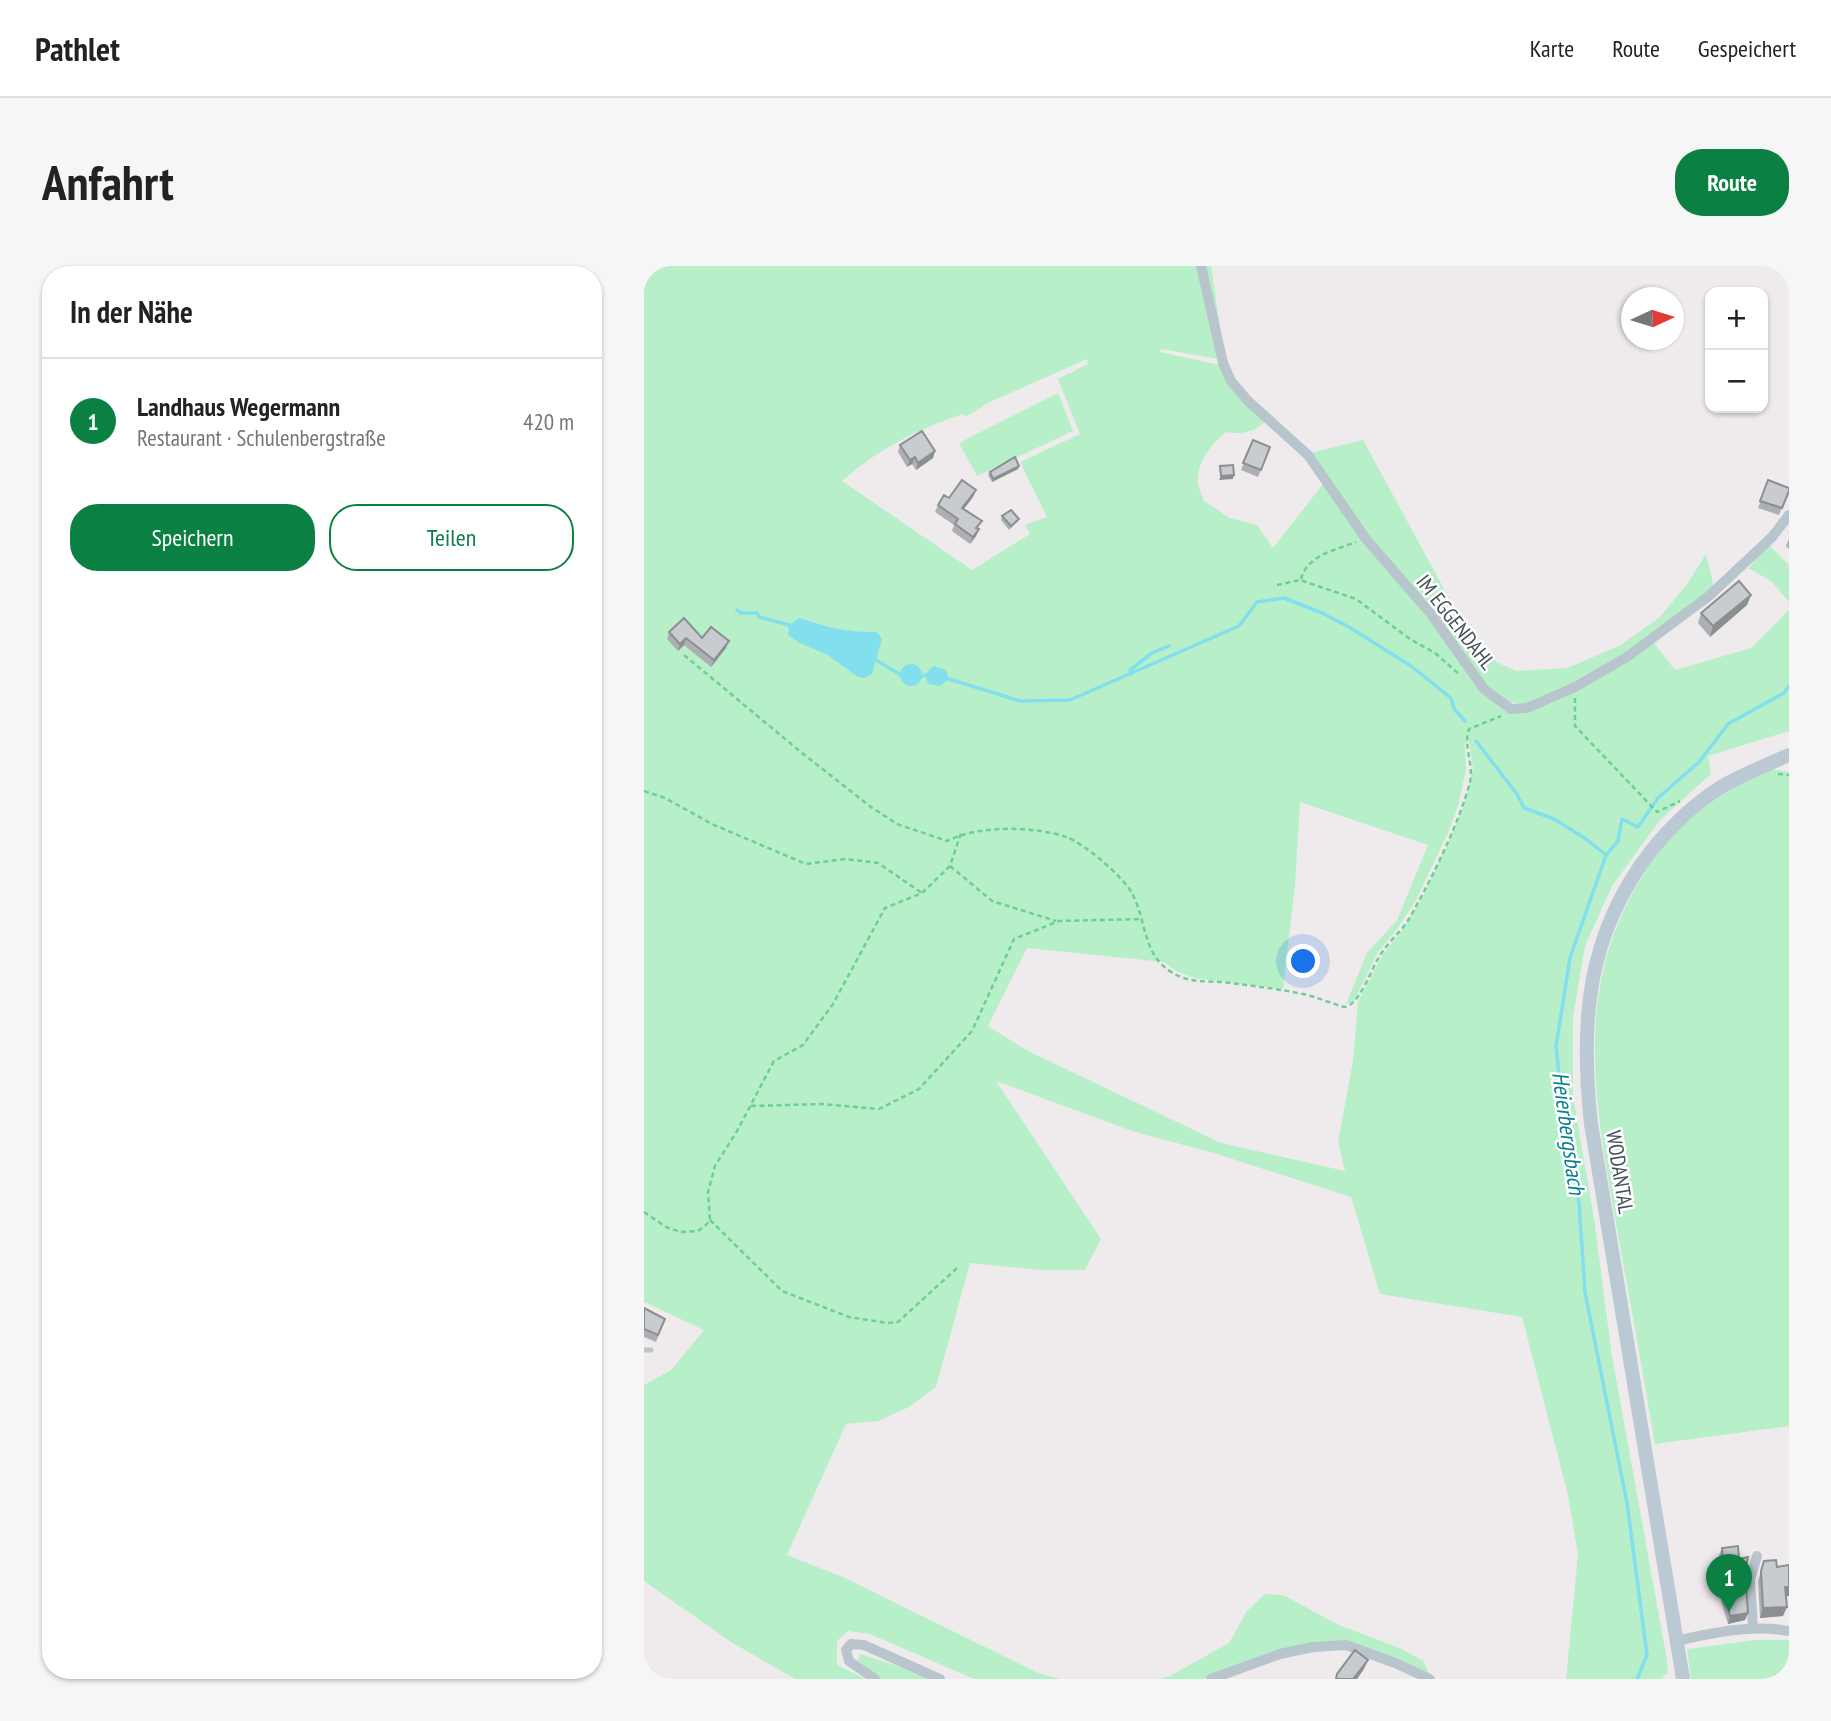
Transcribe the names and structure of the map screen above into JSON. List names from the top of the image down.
{
  "streets": {
    "main road": ["WODANTAL"],
    "street": ["IM EGGENDAHL"]
  },
  "water": ["Heierbergsbach"],
  "north": "right",
  "page": {
    "header": "Pathlet",
    "nav": ["Karte", "Route", "Gespeichert"],
    "buttons": [
      "Route",
      ["Speichern", "Teilen"]
    ],
    "title": "Anfahrt",
    "heading": "In der Nähe",
    "map_buttons": ["+", "−"],
    "list": [
      {
        "mark": "1",
        "name": "Landhaus Wegermann",
        "note": "Restaurant · Schulenbergstraße",
        "value": "420 m"
      }
    ],
    "pins": "1"
  }
}
